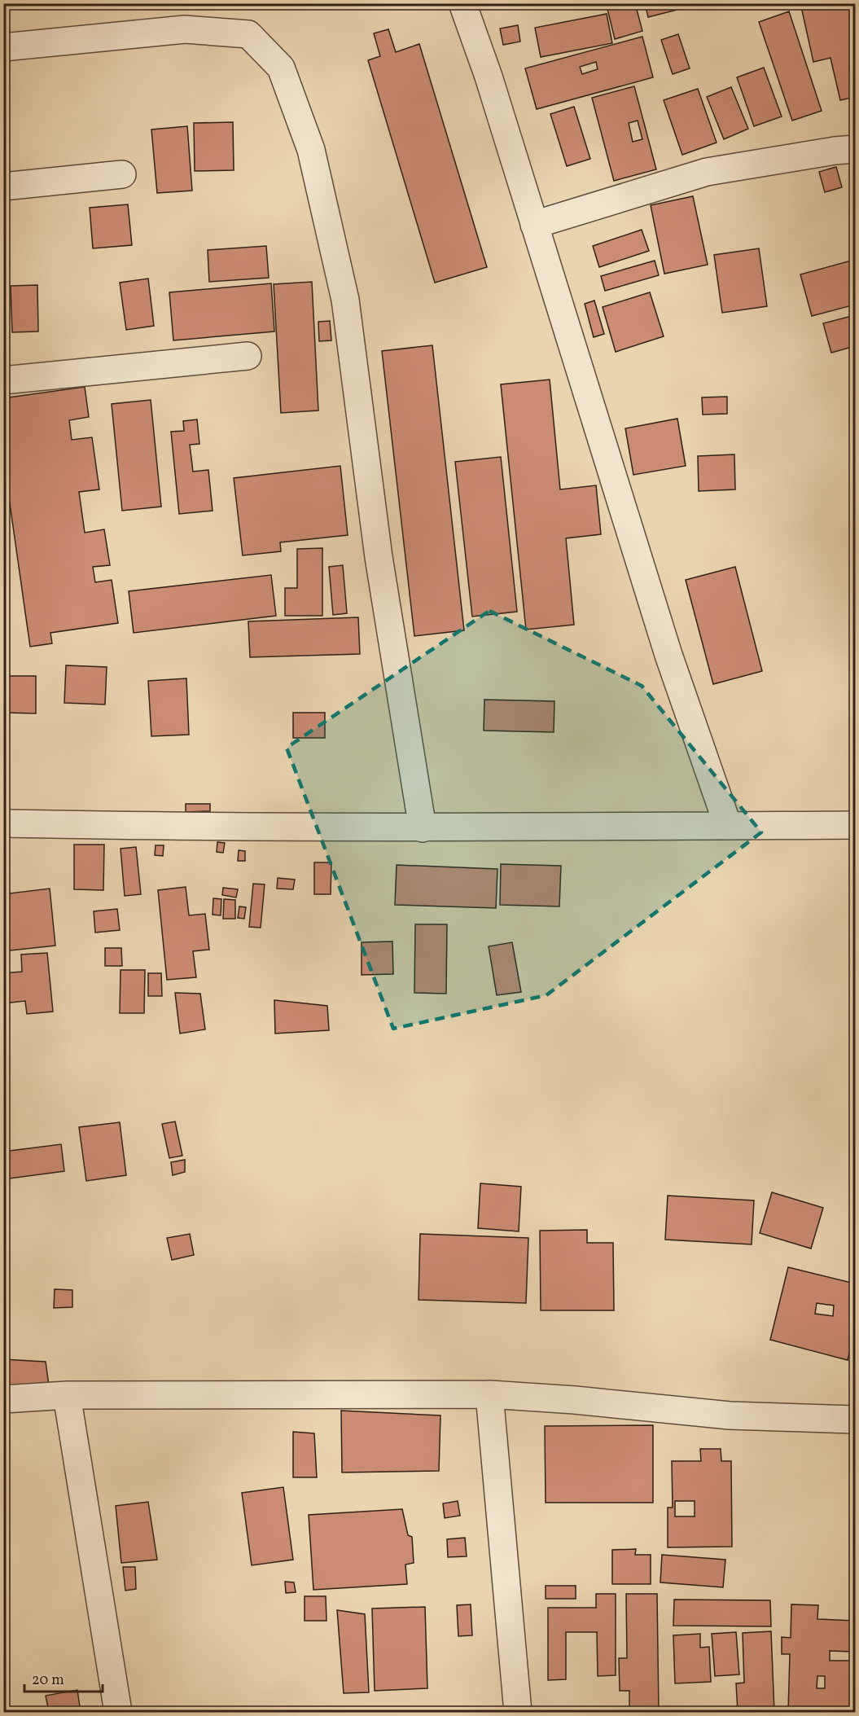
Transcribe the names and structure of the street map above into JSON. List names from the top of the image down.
{
  "scale_bar": "20 m"
}
